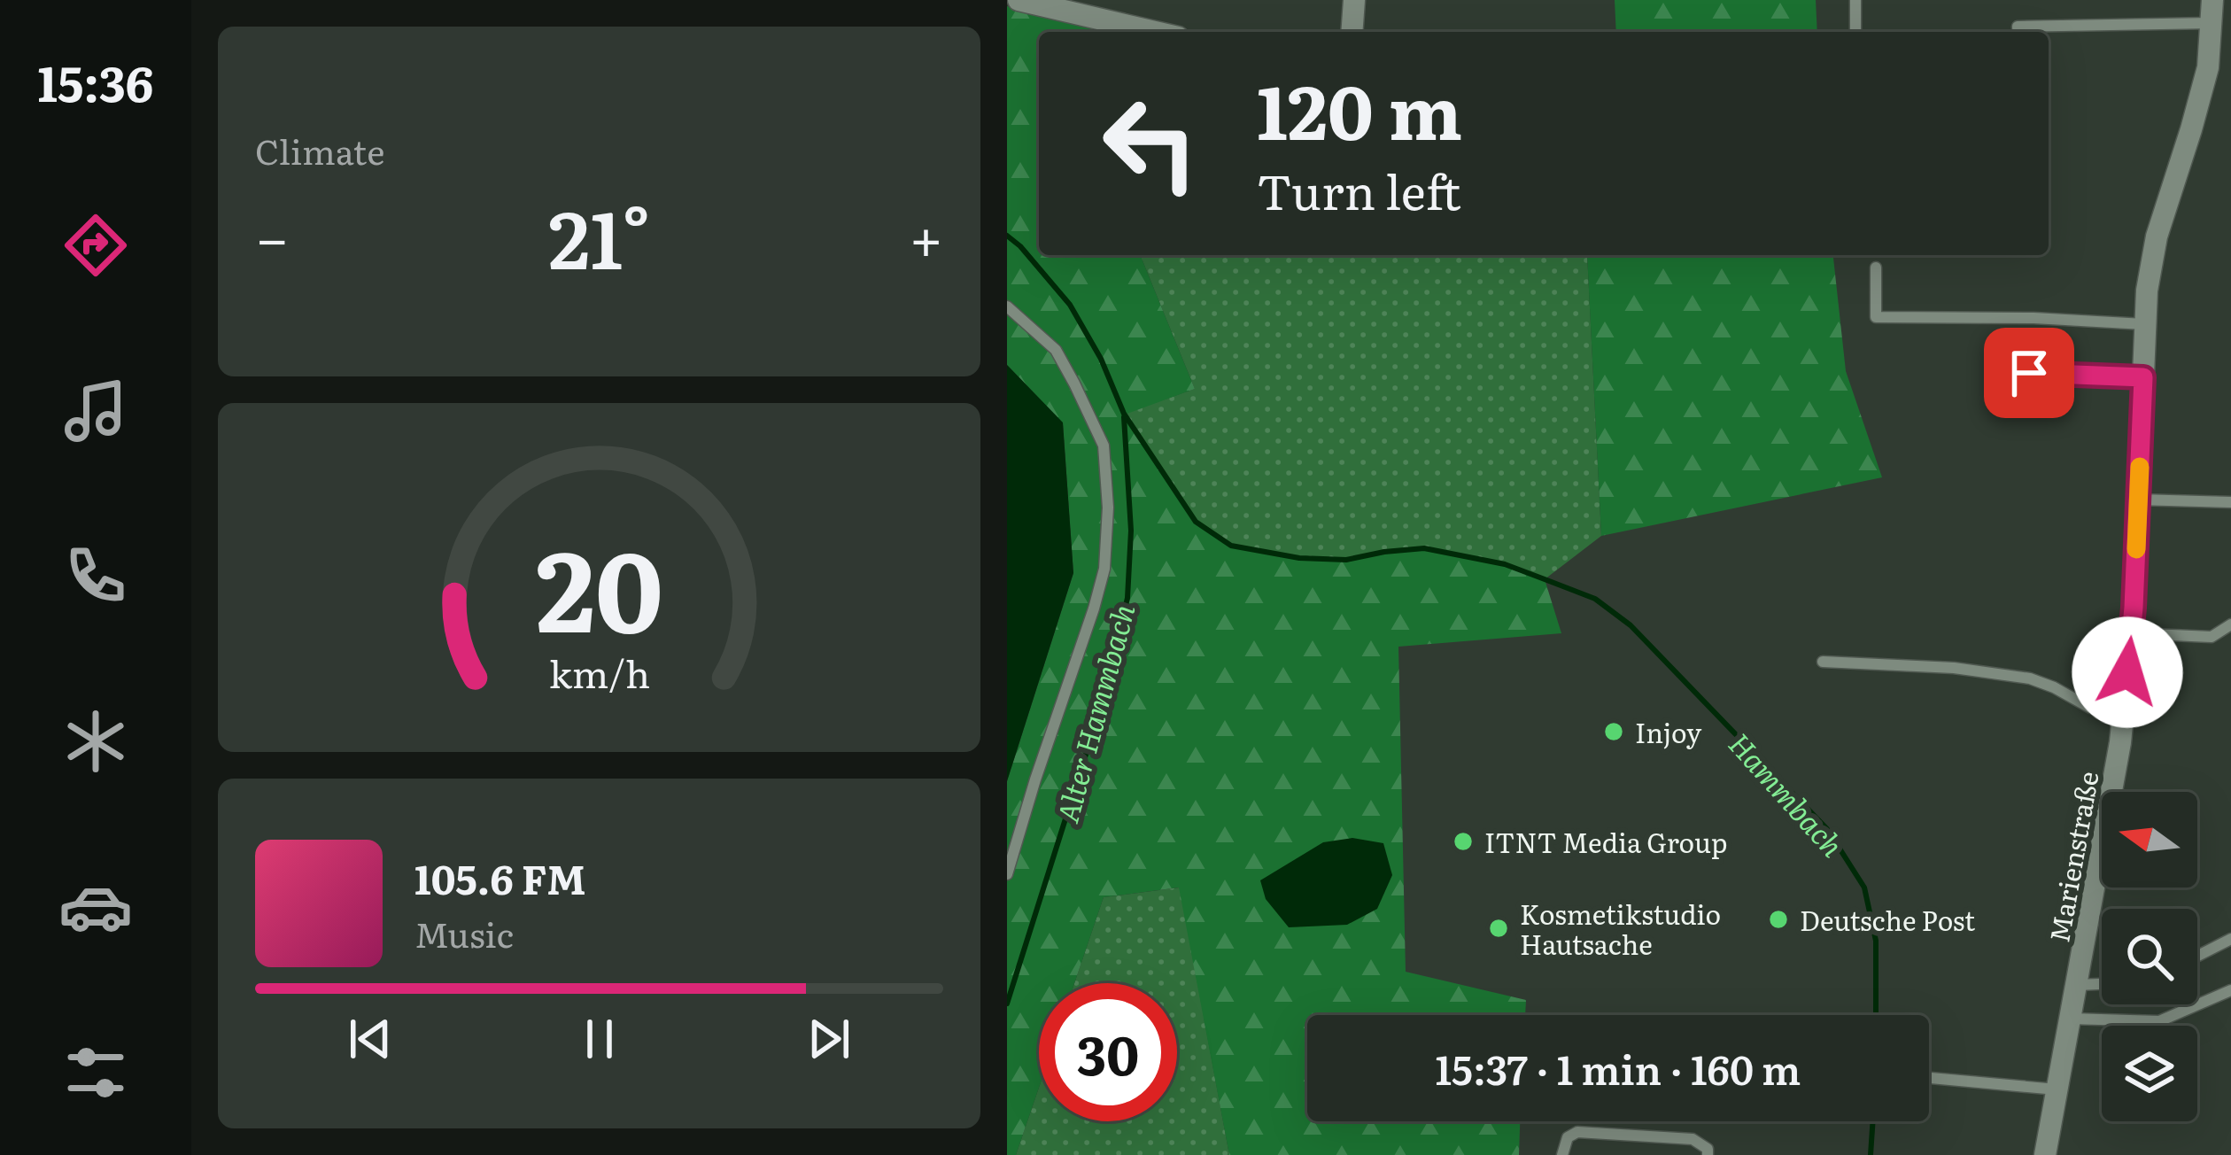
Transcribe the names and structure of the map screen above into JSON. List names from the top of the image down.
{
  "streets": {
    "street": ["Marienstraße"]
  },
  "water": ["Alter Hammbach", "Hammbach"],
  "places": [
    "Injoy",
    "ITNT Media Group",
    "Deutsche Post",
    "Kosmetikstudio Hautsache"
  ],
  "north": "left",
  "page": {
    "tabs": "15:36",
    "tile": "Climate",
    "turn": ["120 m", "Turn left"],
    "heat": ["−", "21°", "+"],
    "song": ["105.6 FM", "Music"],
    "limit": "30",
    "trip": "15:37 · 1 min · 160 m",
    "gauge": ["20", "km/h"]
  }
}
